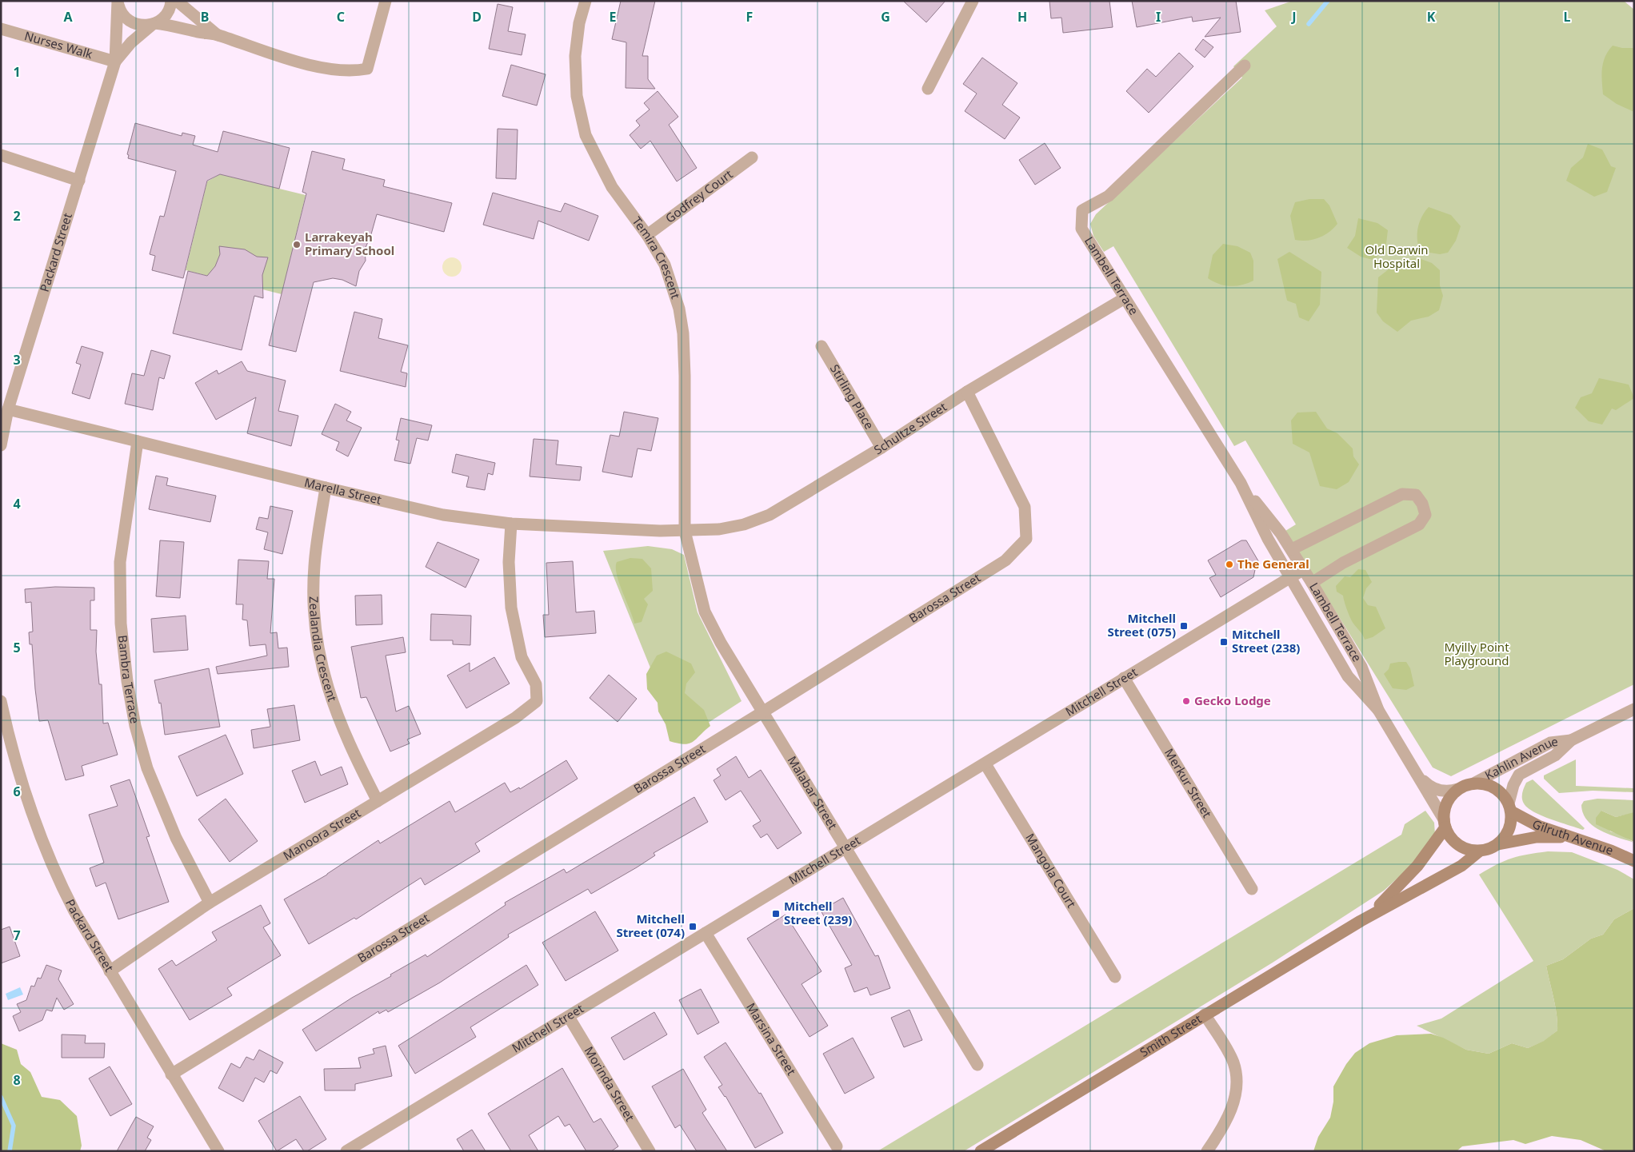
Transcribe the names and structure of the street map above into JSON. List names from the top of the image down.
{
  "streets": {
    "street": [
      "Nurses Walk",
      "Godfrey Court",
      "Packard Street",
      "Temira Crescent",
      "Lambell Terrace",
      "Stirling Place",
      "Schultze Street",
      "Marella Street",
      "Barossa Street",
      "Zealandia Crescent",
      "Bambra Terrace",
      "Mitchell Street",
      "Kahlin Avenue",
      "Merkur Street",
      "Malabar Street",
      "Manoora Street",
      "Gilruth Avenue",
      "Mangola Court",
      "Smith Street",
      "Marsina Street",
      "Morinda Street"
    ]
  },
  "crossings": [
    ["Nurses Walk", "Packard Street"],
    ["Godfrey Court", "Temira Crescent"],
    ["Packard Street", "Marella Street"],
    ["Packard Street", "Barossa Street"],
    ["Packard Street", "Manoora Street"],
    ["Temira Crescent", "Schultze Street"],
    ["Temira Crescent", "Marella Street"],
    ["Temira Crescent", "Malabar Street"],
    ["Lambell Terrace", "Schultze Street"],
    ["Lambell Terrace", "Mitchell Street"],
    ["Lambell Terrace", "Kahlin Avenue"],
    ["Lambell Terrace", "Gilruth Avenue"],
    ["Lambell Terrace", "Smith Street"],
    ["Stirling Place", "Schultze Street"],
    ["Schultze Street", "Marella Street"],
    ["Schultze Street", "Barossa Street"],
    ["Schultze Street", "Malabar Street"],
    ["Marella Street", "Zealandia Crescent"],
    ["Marella Street", "Bambra Terrace"],
    ["Marella Street", "Malabar Street"],
    ["Marella Street", "Manoora Street"],
    ["Barossa Street", "Malabar Street"],
    ["Zealandia Crescent", "Manoora Street"],
    ["Bambra Terrace", "Manoora Street"],
    ["Mitchell Street", "Merkur Street"],
    ["Mitchell Street", "Malabar Street"],
    ["Mitchell Street", "Mangola Court"],
    ["Mitchell Street", "Marsina Street"],
    ["Mitchell Street", "Morinda Street"],
    ["Kahlin Avenue", "Gilruth Avenue"],
    ["Kahlin Avenue", "Smith Street"],
    ["Gilruth Avenue", "Smith Street"]
  ],
  "parks": ["Old Darwin Hospital", "Myilly Point Playground"],
  "places": {
    "other": ["Larrakeyah Primary School", "The General", "Gecko Lodge"],
    "transit": [
      "Mitchell Street (075)",
      "Mitchell Street (238)",
      "Mitchell Street (239)",
      "Mitchell Street (074)"
    ]
  },
  "grid": {
    "columns": [
      "A",
      "B",
      "C",
      "D",
      "E",
      "F",
      "G",
      "H",
      "I",
      "J",
      "K",
      "L"
    ],
    "rows": [
      "1",
      "2",
      "3",
      "4",
      "5",
      "6",
      "7",
      "8"
    ]
  }
}
